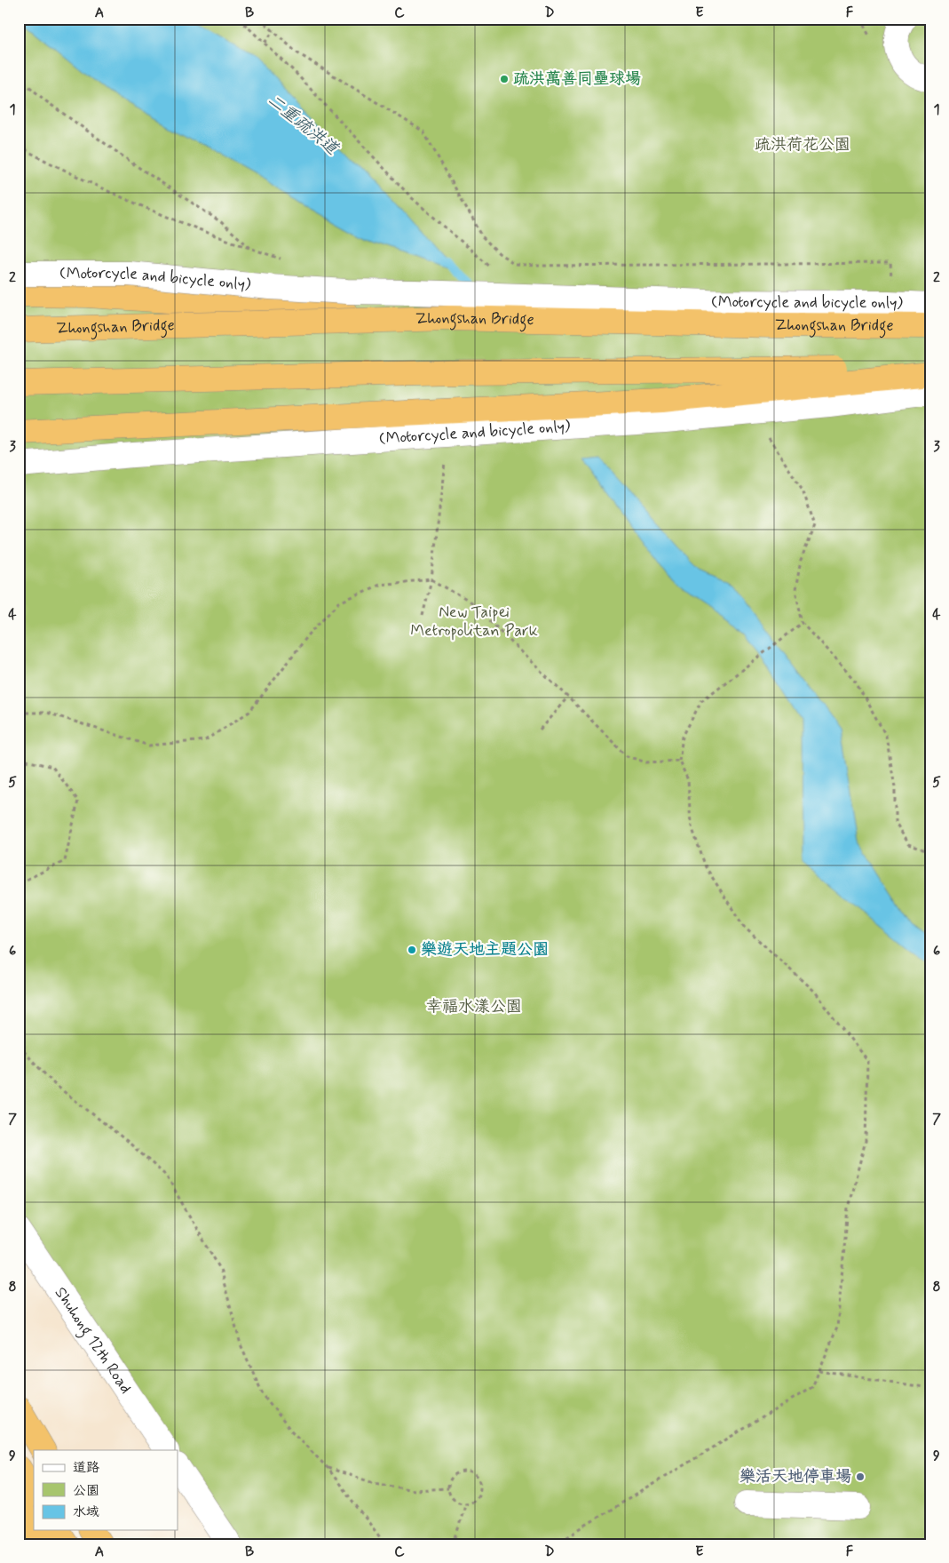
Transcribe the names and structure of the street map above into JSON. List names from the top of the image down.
{
  "streets": {
    "highway": ["Zhongshan Bridge"],
    "street": ["(Motorcycle and bicycle only)", "Shuhong 12th Road"]
  },
  "water": ["二重疏洪道"],
  "parks": ["疏洪荷花公園", "New Taipei Metropolitan Park", "幸福水漾公園"],
  "places": ["疏洪萬善同壘球場", "樂遊天地主題公園", "樂活天地停車場"],
  "legend": ["道路", "公園", "水域"],
  "grid": {
    "columns": [
      "A",
      "B",
      "C",
      "D",
      "E",
      "F"
    ],
    "rows": [
      "1",
      "2",
      "3",
      "4",
      "5",
      "6",
      "7",
      "8",
      "9"
    ]
  }
}
